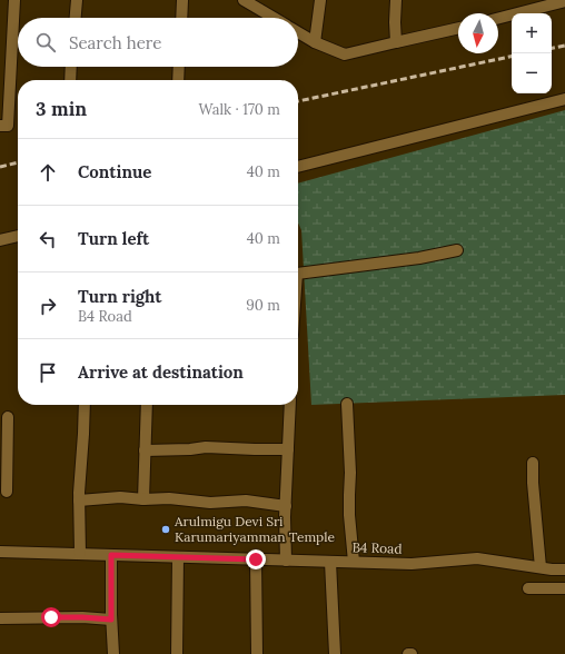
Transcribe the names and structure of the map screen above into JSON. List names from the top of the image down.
{
  "streets": {
    "street": ["B4 Road"]
  },
  "places": ["Arulmigu Devi Sri Karumariyamman Temple"],
  "north": "bottom",
  "page": {
    "map_buttons": ["+", "−"],
    "search": "Search here",
    "heading": ["3 min", "Walk · 170 m"],
    "list": [
      ["Continue", "40 m"],
      ["Turn left", "40 m"],
      ["Turn right", "B4 Road", "90 m"],
      "Arrive at destination"
    ]
  }
}
